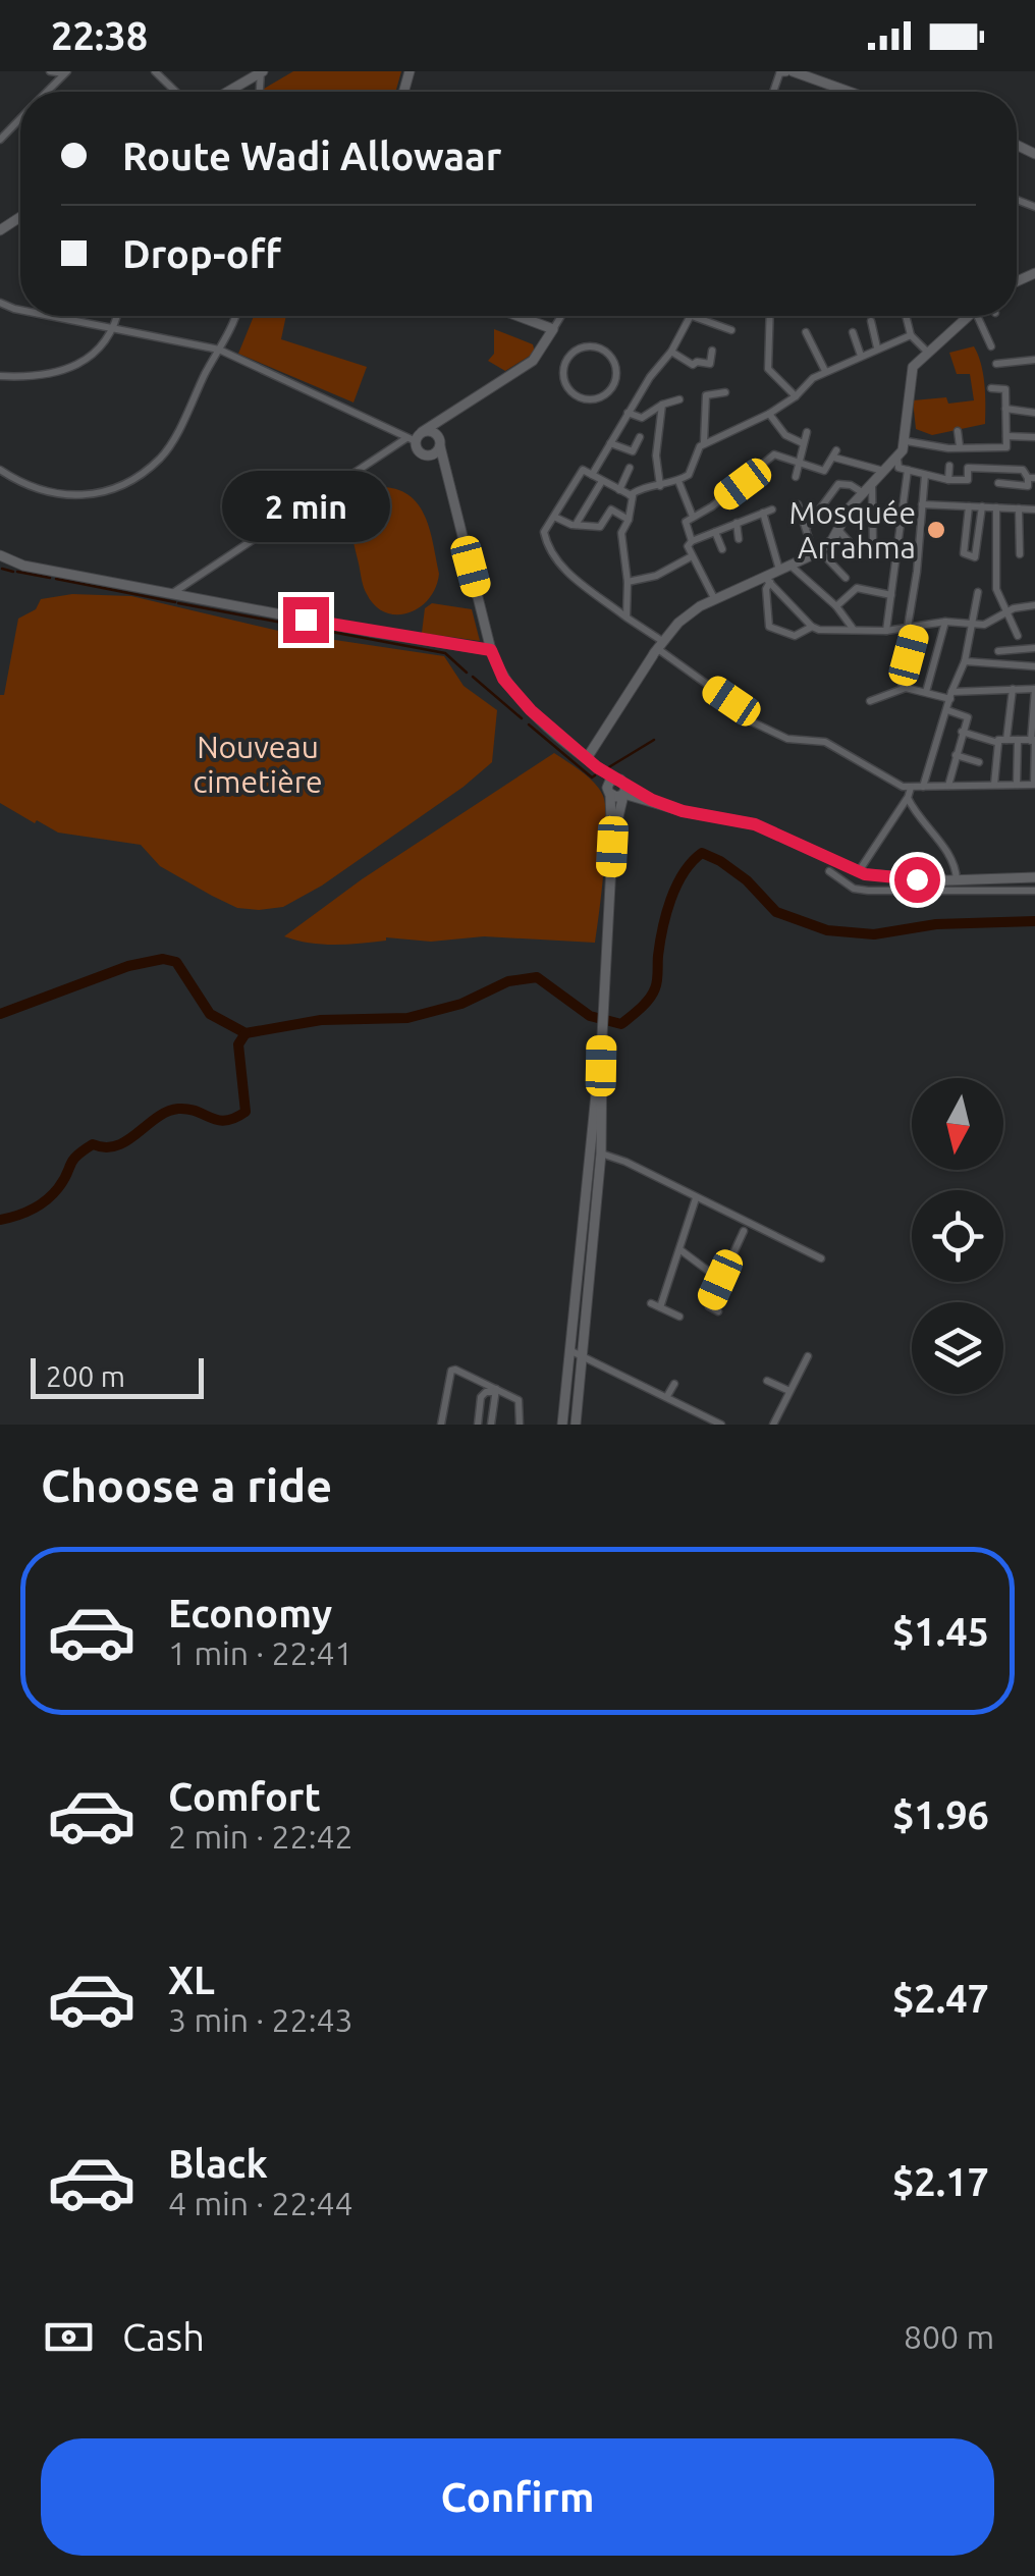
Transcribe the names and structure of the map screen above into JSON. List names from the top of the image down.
{
  "parks": ["Nouveau cimetière"],
  "places": ["Mosquée Arrahma"],
  "scale_bar": "200 m",
  "north": "bottom",
  "page": {
    "status": "22:38",
    "banner": ["Route Wadi Allowaar", "Drop-off"],
    "bubble": "2 min",
    "scale": "200 m",
    "heading": "Choose a ride",
    "list": [
      {
        "name": "Economy",
        "note": "1 min · 22:41",
        "value": "$1.45"
      },
      {
        "name": "Comfort",
        "note": "2 min · 22:42",
        "value": "$1.96"
      },
      {
        "name": "XL",
        "note": "3 min · 22:43",
        "value": "$2.47"
      },
      {
        "name": "Black",
        "note": "4 min · 22:44",
        "value": "$2.17"
      }
    ],
    "pay": ["Cash", "800 m"],
    "buttons": "Confirm"
  }
}
